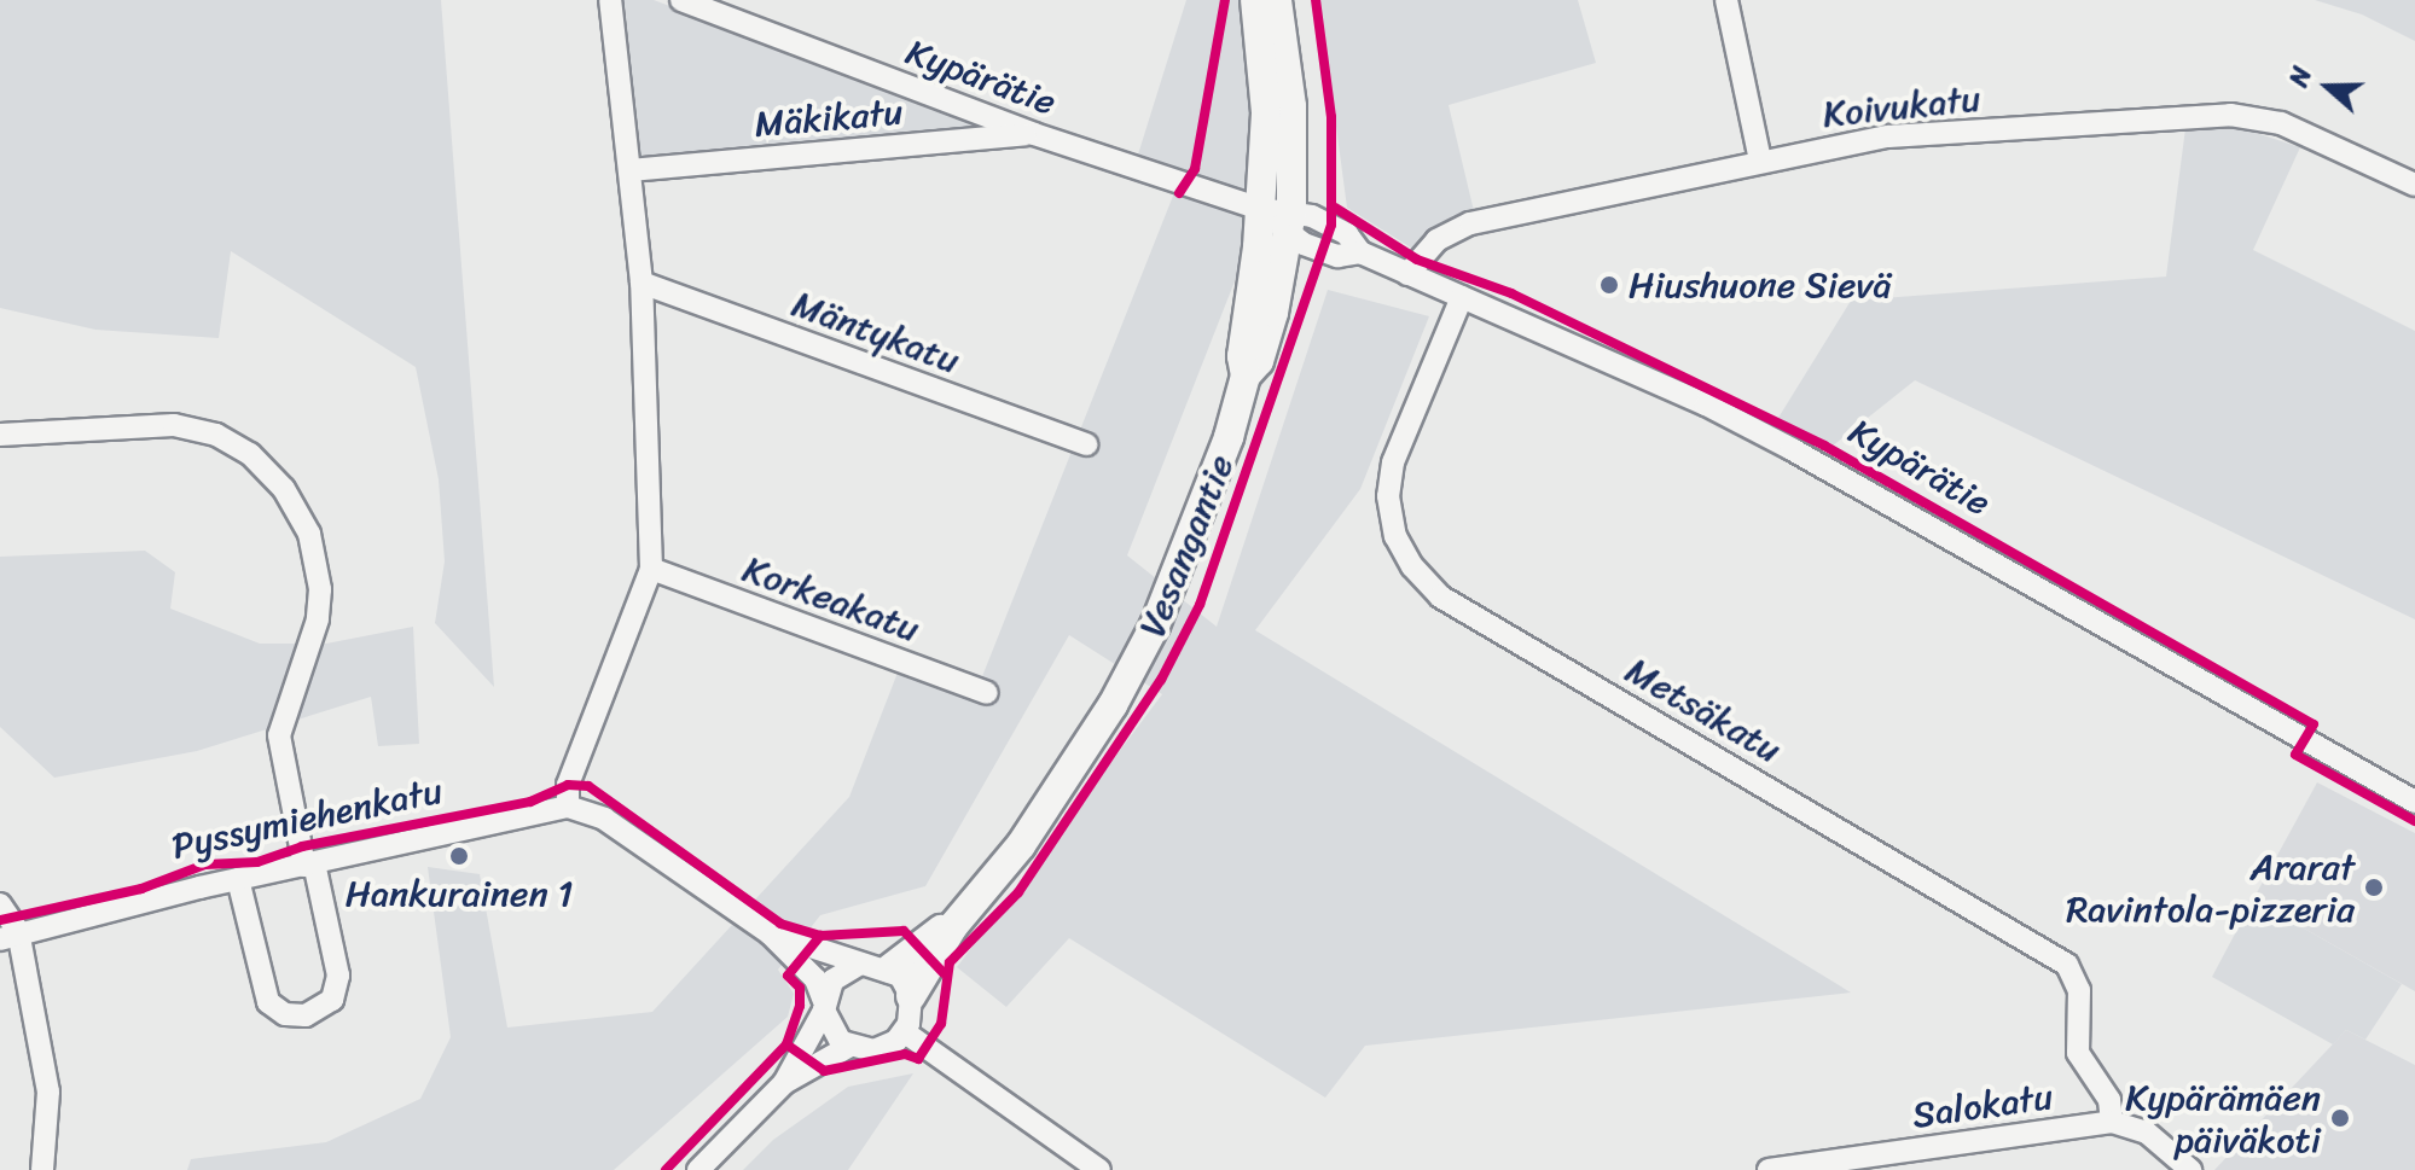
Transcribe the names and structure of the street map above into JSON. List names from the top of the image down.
{
  "streets": {
    "main road": ["Vesangantie"],
    "street": [
      "Kypärätie",
      "Koivukatu",
      "Mäkikatu",
      "Mäntykatu",
      "Korkeakatu",
      "Metsäkatu",
      "Pyssymiehenkatu",
      "Salokatu"
    ]
  },
  "crossings": [
    ["Kypärätie", "Koivukatu"],
    ["Kypärätie", "Mäkikatu"],
    ["Kypärätie", "Vesangantie"],
    ["Kypärätie", "Metsäkatu"],
    ["Metsäkatu", "Salokatu"]
  ],
  "places": [
    "Hiushuone Sievä",
    "Hankurainen 1",
    "Ararat Ravintola-pizzeria",
    "Kypärämäen päiväkoti"
  ],
  "north": "left"
}
